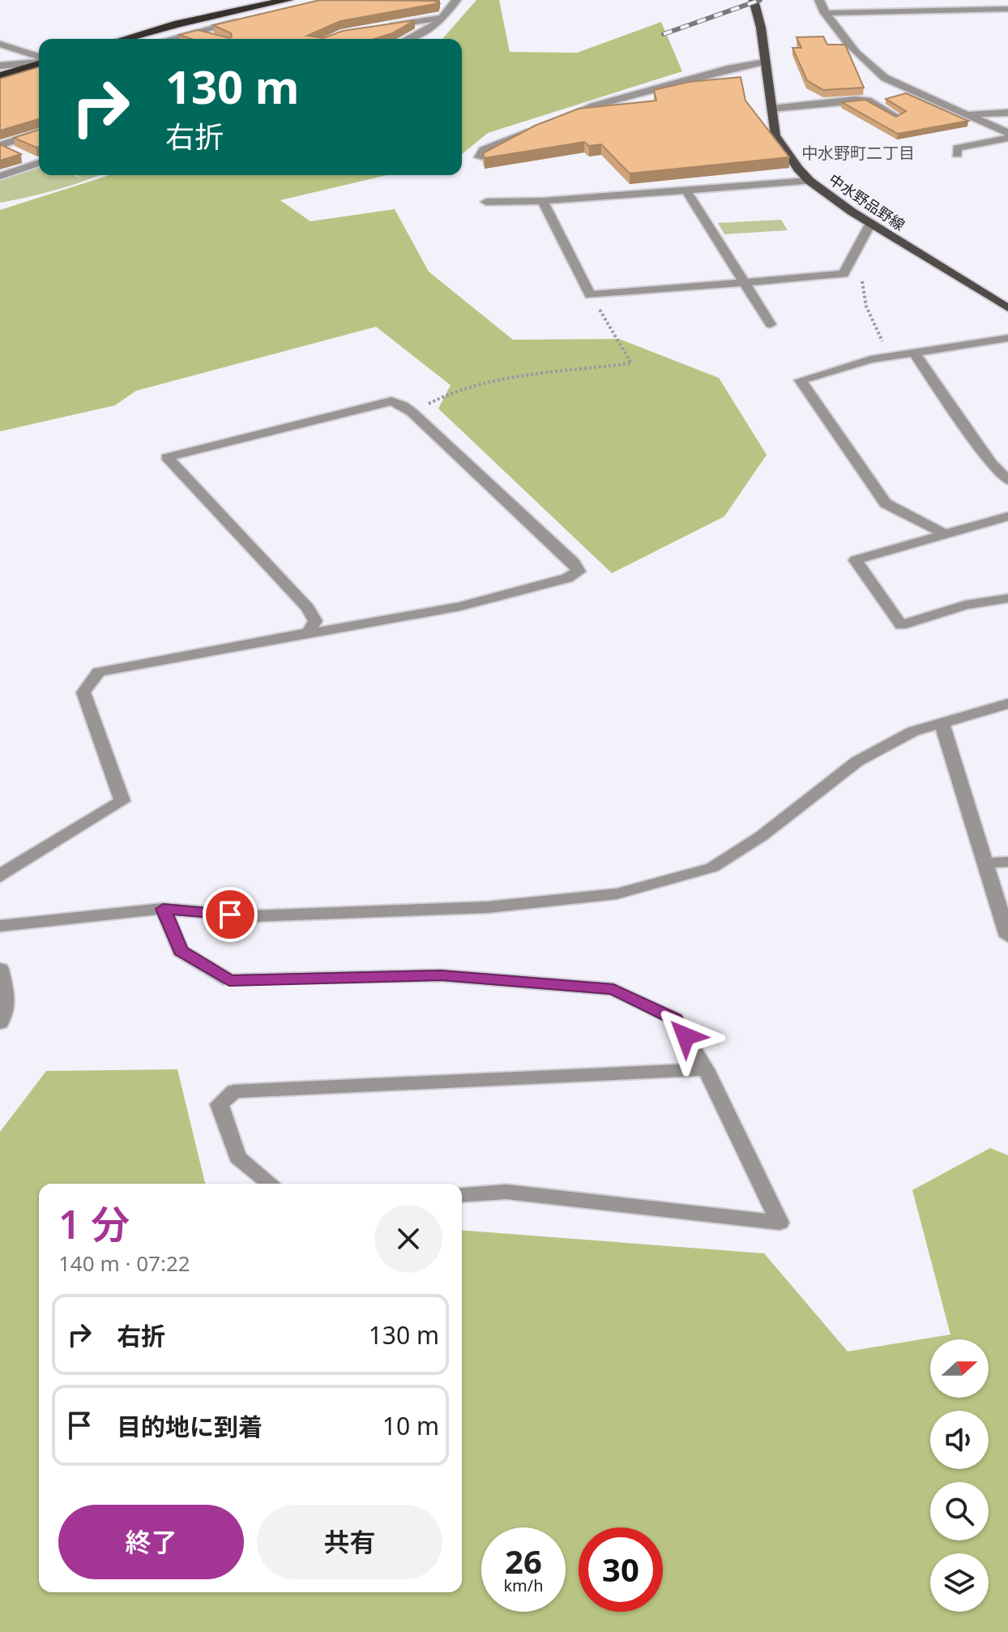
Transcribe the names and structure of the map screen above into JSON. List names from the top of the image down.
{
  "streets": {
    "main road": ["中水野品野線"]
  },
  "districts": ["中水野町二丁目"],
  "north": "right",
  "page": {
    "turn": ["130 m", "右折"],
    "heading": ["1 分", "140 m · 07:22"],
    "list": [
      {
        "name": "右折",
        "value": "130 m"
      },
      {
        "name": "目的地に到着",
        "value": "10 m"
      }
    ],
    "buttons": ["終了", "共有"],
    "speed": "26 km/h",
    "limit": "30"
  }
}
